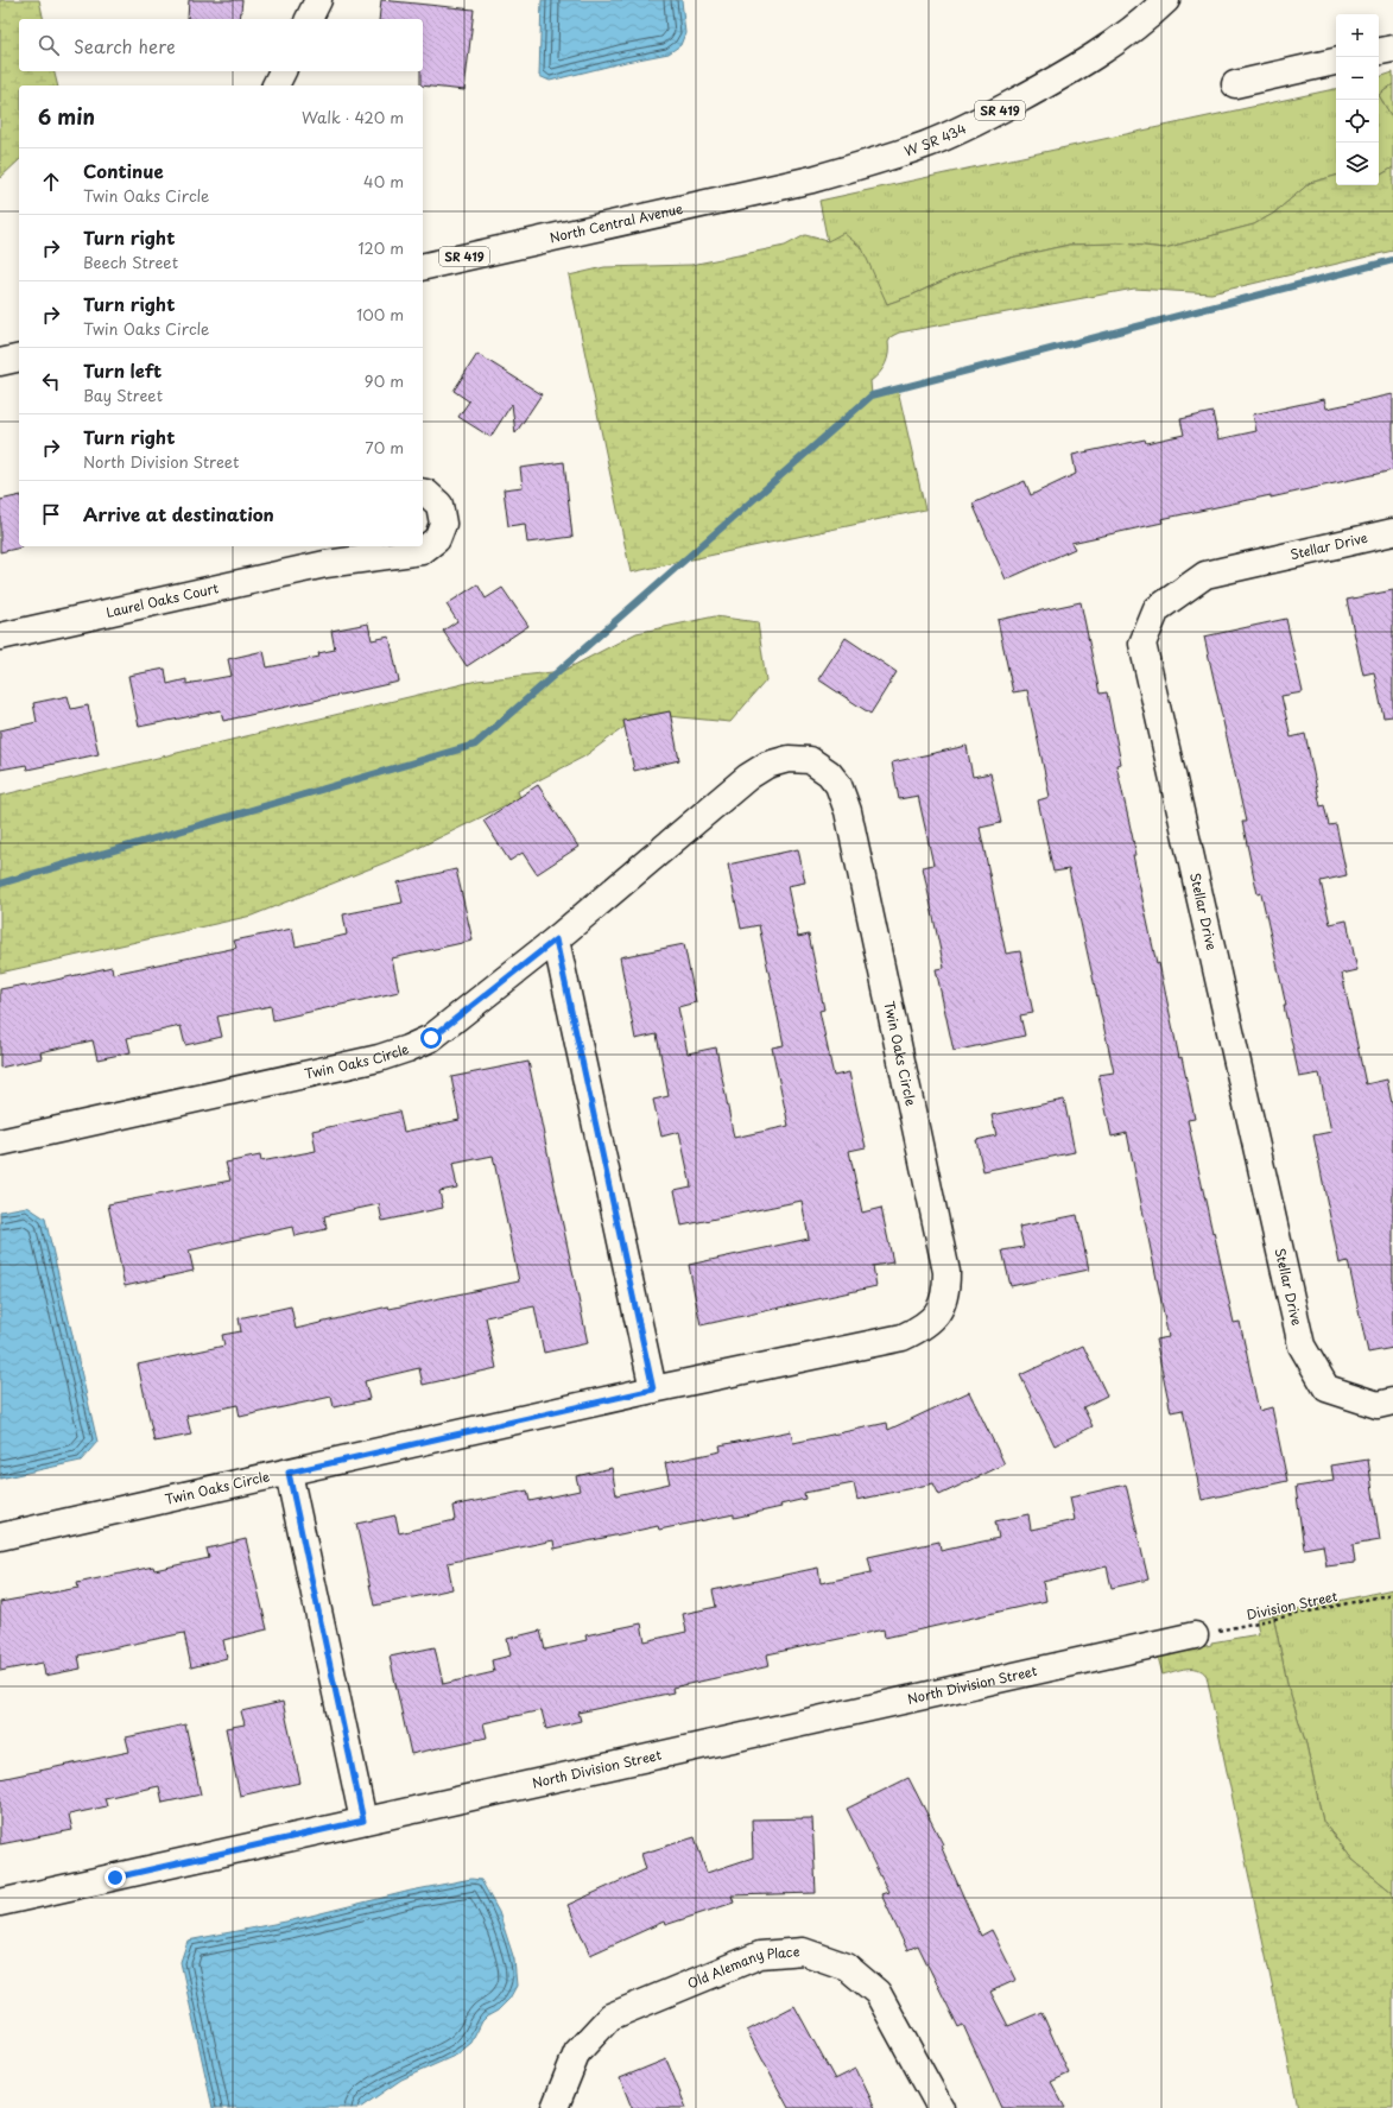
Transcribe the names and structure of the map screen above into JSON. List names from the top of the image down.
{
  "streets": {
    "street": [
      "SR 419",
      "W SR 434",
      "North Central Avenue",
      "Stellar Drive",
      "Laurel Oaks Court",
      "Twin Oaks Circle",
      "North Division Street",
      "Old Alemany Place"
    ],
    "path": ["Division Street"]
  },
  "crossings": [
    ["W SR 434", "North Central Avenue"],
    ["Division Street", "North Division Street"]
  ],
  "page": {
    "map_buttons": ["+", "−"],
    "search": "Search here",
    "heading": ["6 min", "Walk · 420 m"],
    "list": [
      ["Continue", "Twin Oaks Circle", "40 m"],
      ["Turn right", "Beech Street", "120 m"],
      ["Turn right", "Twin Oaks Circle", "100 m"],
      ["Turn left", "Bay Street", "90 m"],
      ["Turn right", "North Division Street", "70 m"],
      "Arrive at destination"
    ]
  }
}
